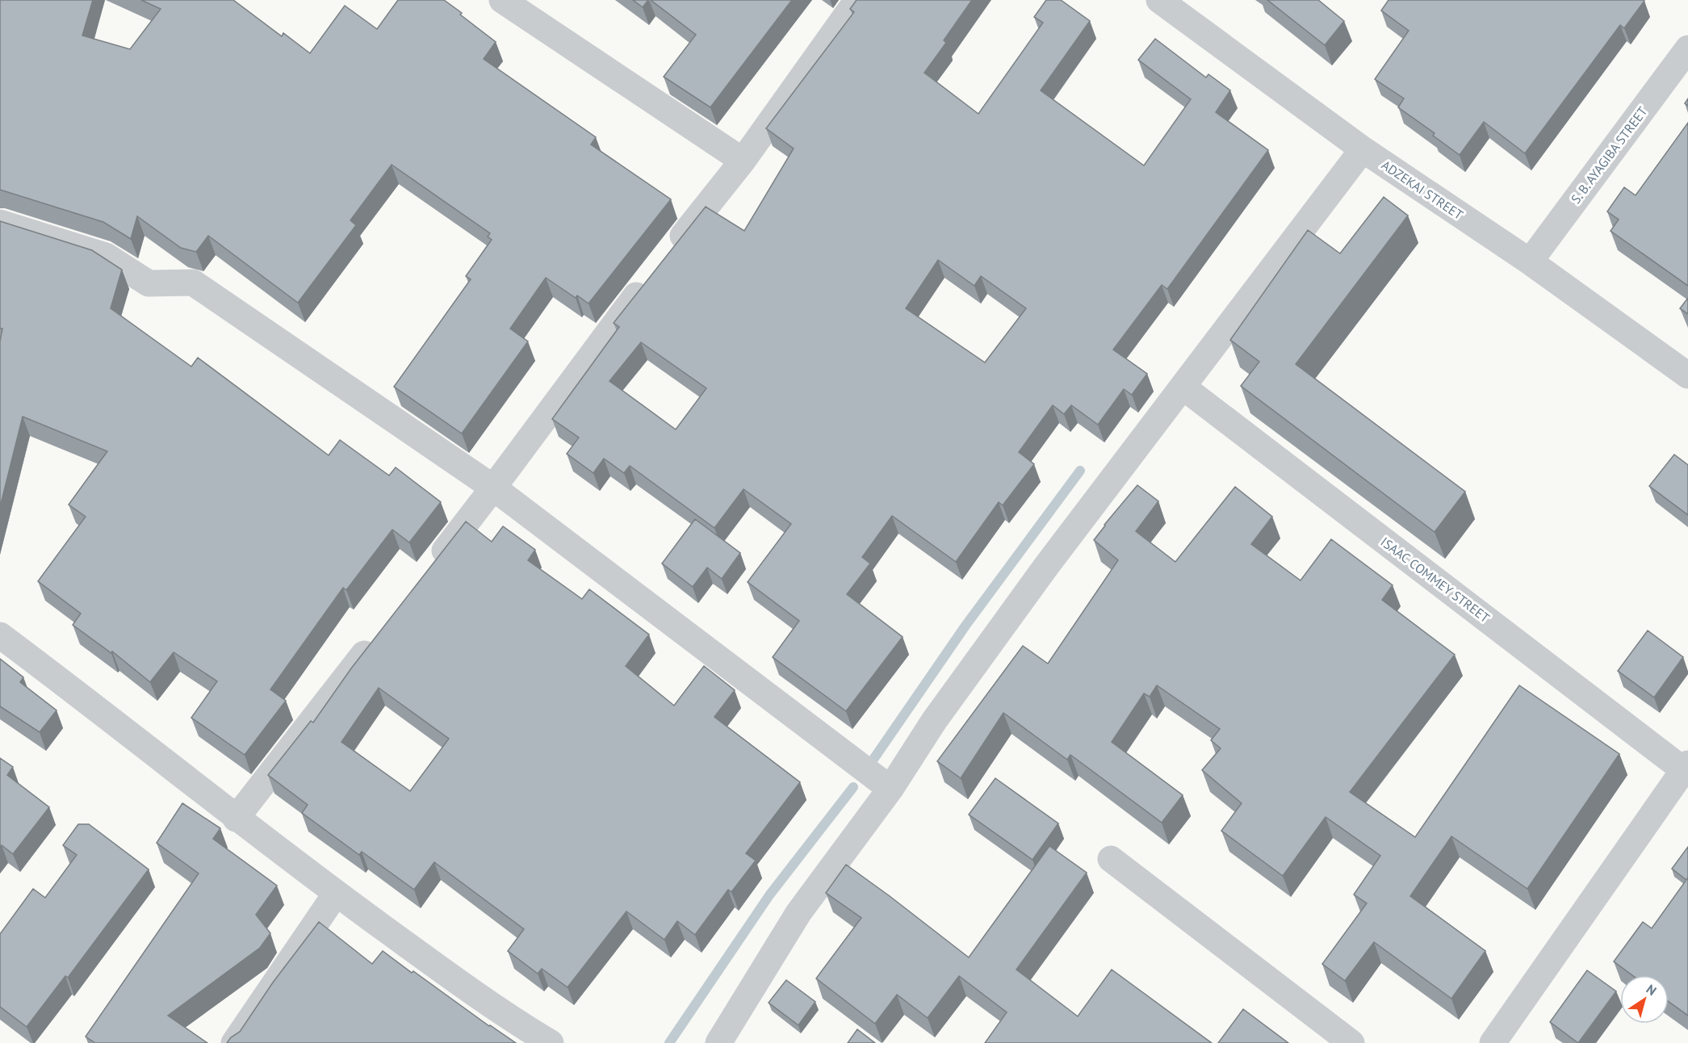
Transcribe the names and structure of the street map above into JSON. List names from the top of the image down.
{
  "streets": {
    "street": ["S. B. AYAGIBA STREET", "ADZEKAI STREET", "ISAAC COMMEY STREET"]
  },
  "crossings": [
    ["S. B. AYAGIBA STREET", "ADZEKAI STREET"]
  ],
  "north": "top right"
}
